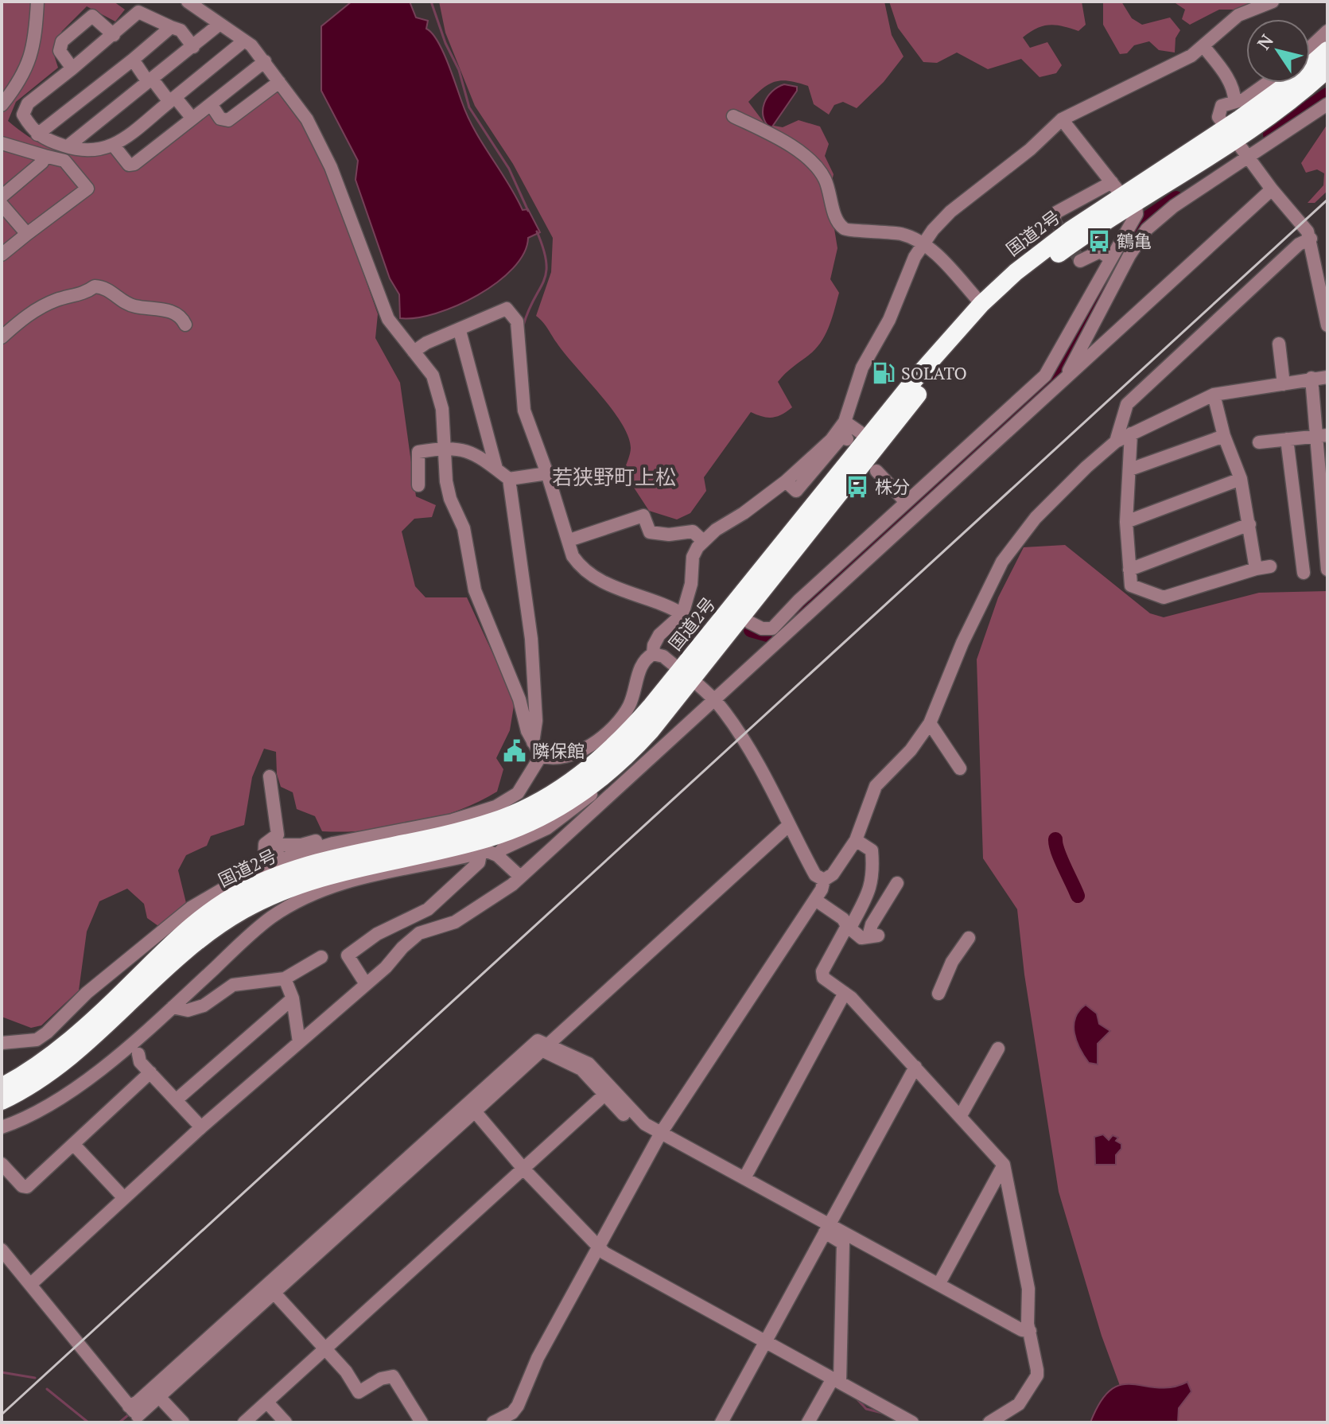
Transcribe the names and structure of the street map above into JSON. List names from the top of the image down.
{
  "streets": {
    "highway": ["国道2号"]
  },
  "districts": ["若狭野町上松"],
  "places": {
    "bus stop": ["鶴亀", "株分"],
    "fuel station": ["SOLATO"],
    "public building": ["隣保館"]
  },
  "north": "top left"
}
